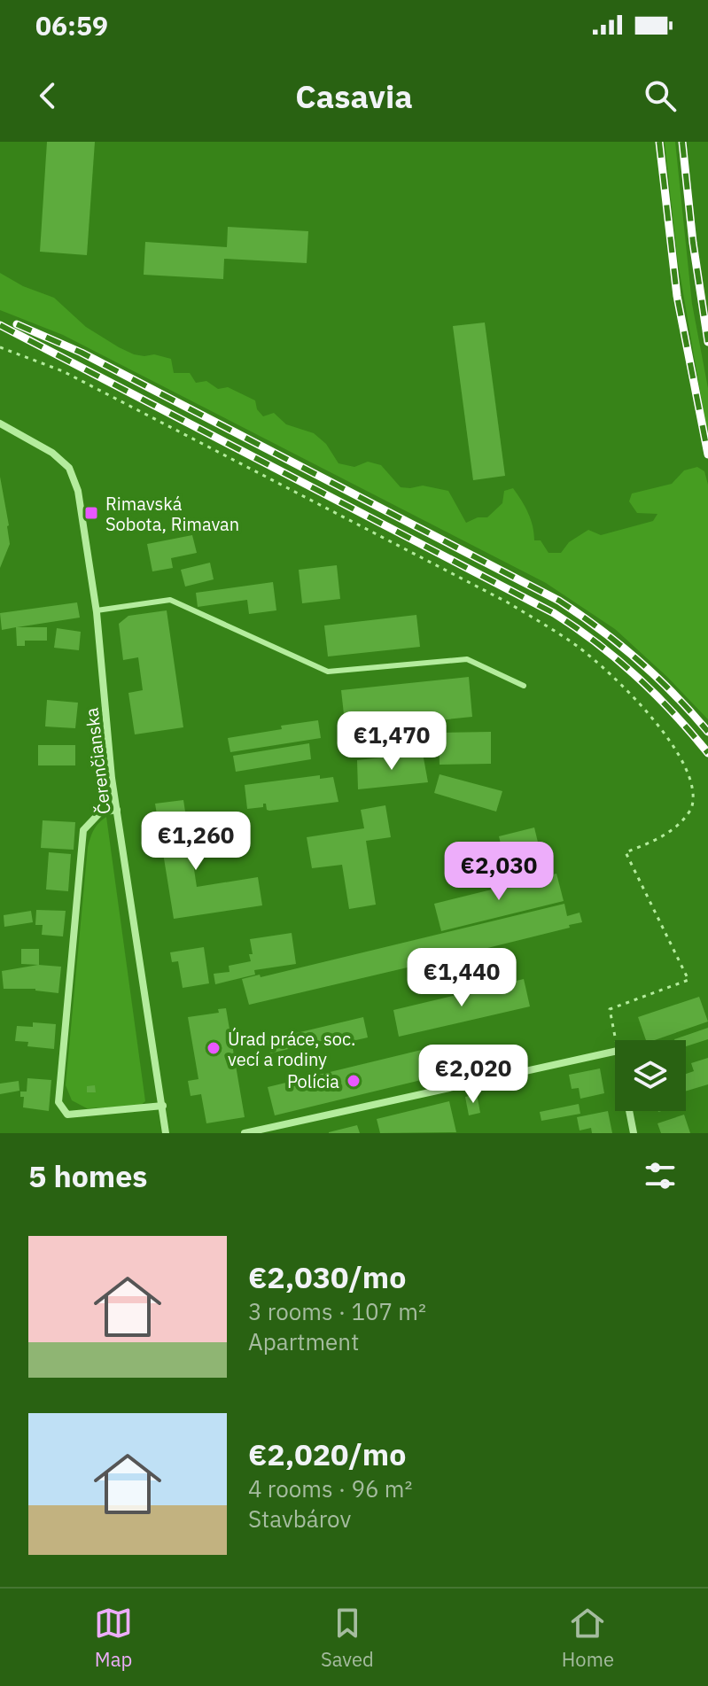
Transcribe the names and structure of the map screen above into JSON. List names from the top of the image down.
{
  "streets": {
    "street": ["Čerenčianska"]
  },
  "places": {
    "transit": ["Rimavská Sobota, Rimavan"],
    "other": ["Úrad práce, soc. vecí a rodiny", "Polícia"]
  },
  "page": {
    "status": "06:59",
    "header": "Casavia",
    "price": [
      "€1,470",
      "€1,260",
      "€2,030",
      "€1,440",
      "€2,020"
    ],
    "heading": "5 homes",
    "list": [
      {
        "name": "€2,030/mo",
        "note": "3 rooms · 107 m² · Apartment"
      },
      {
        "name": "€2,020/mo",
        "note": "4 rooms · 96 m² · Stavbárov"
      }
    ],
    "tabs": ["Map", "Saved", "Home"]
  }
}
